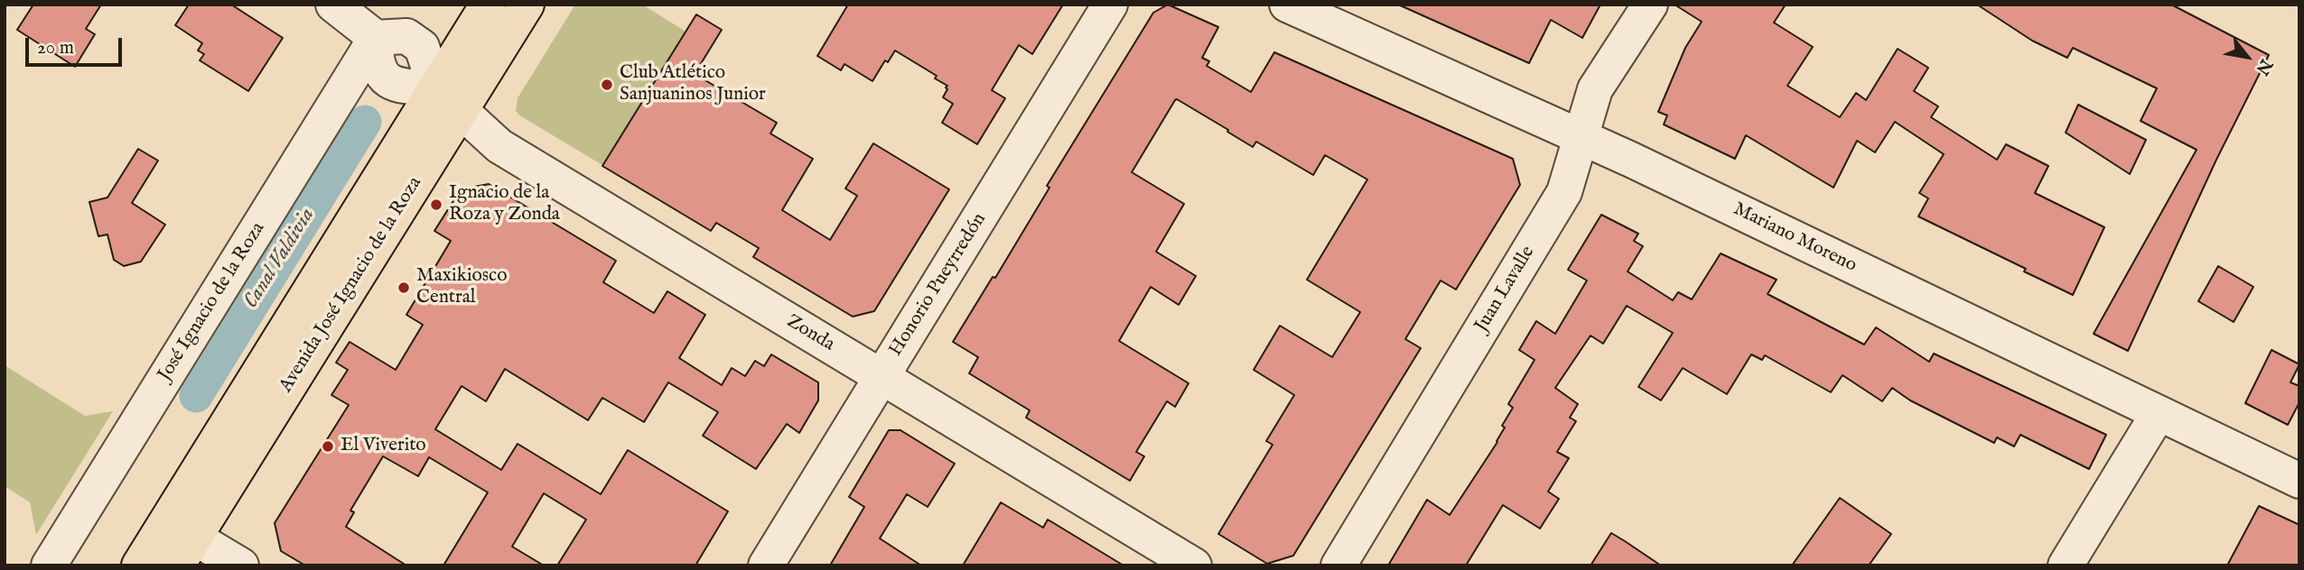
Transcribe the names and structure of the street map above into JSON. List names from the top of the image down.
{
  "streets": {
    "main road": ["Avenida José Ignacio de la Roza"],
    "street": [
      "Mariano Moreno",
      "Honorio Pueyrredón",
      "Juan Lavalle",
      "José Ignacio de la Roza",
      "Zonda"
    ]
  },
  "crossings": [
    ["Mariano Moreno", "Juan Lavalle"],
    ["Avenida José Ignacio de la Roza", "Zonda"],
    ["Honorio Pueyrredón", "Zonda"]
  ],
  "water": ["Canal Valdivia"],
  "places": [
    "Club Atlético Sanjuaninos Junior",
    "Ignacio de la Roza y Zonda",
    "Maxikiosco Central",
    "El Viverito"
  ],
  "scale_bar": "20 m",
  "north": "bottom right"
}
